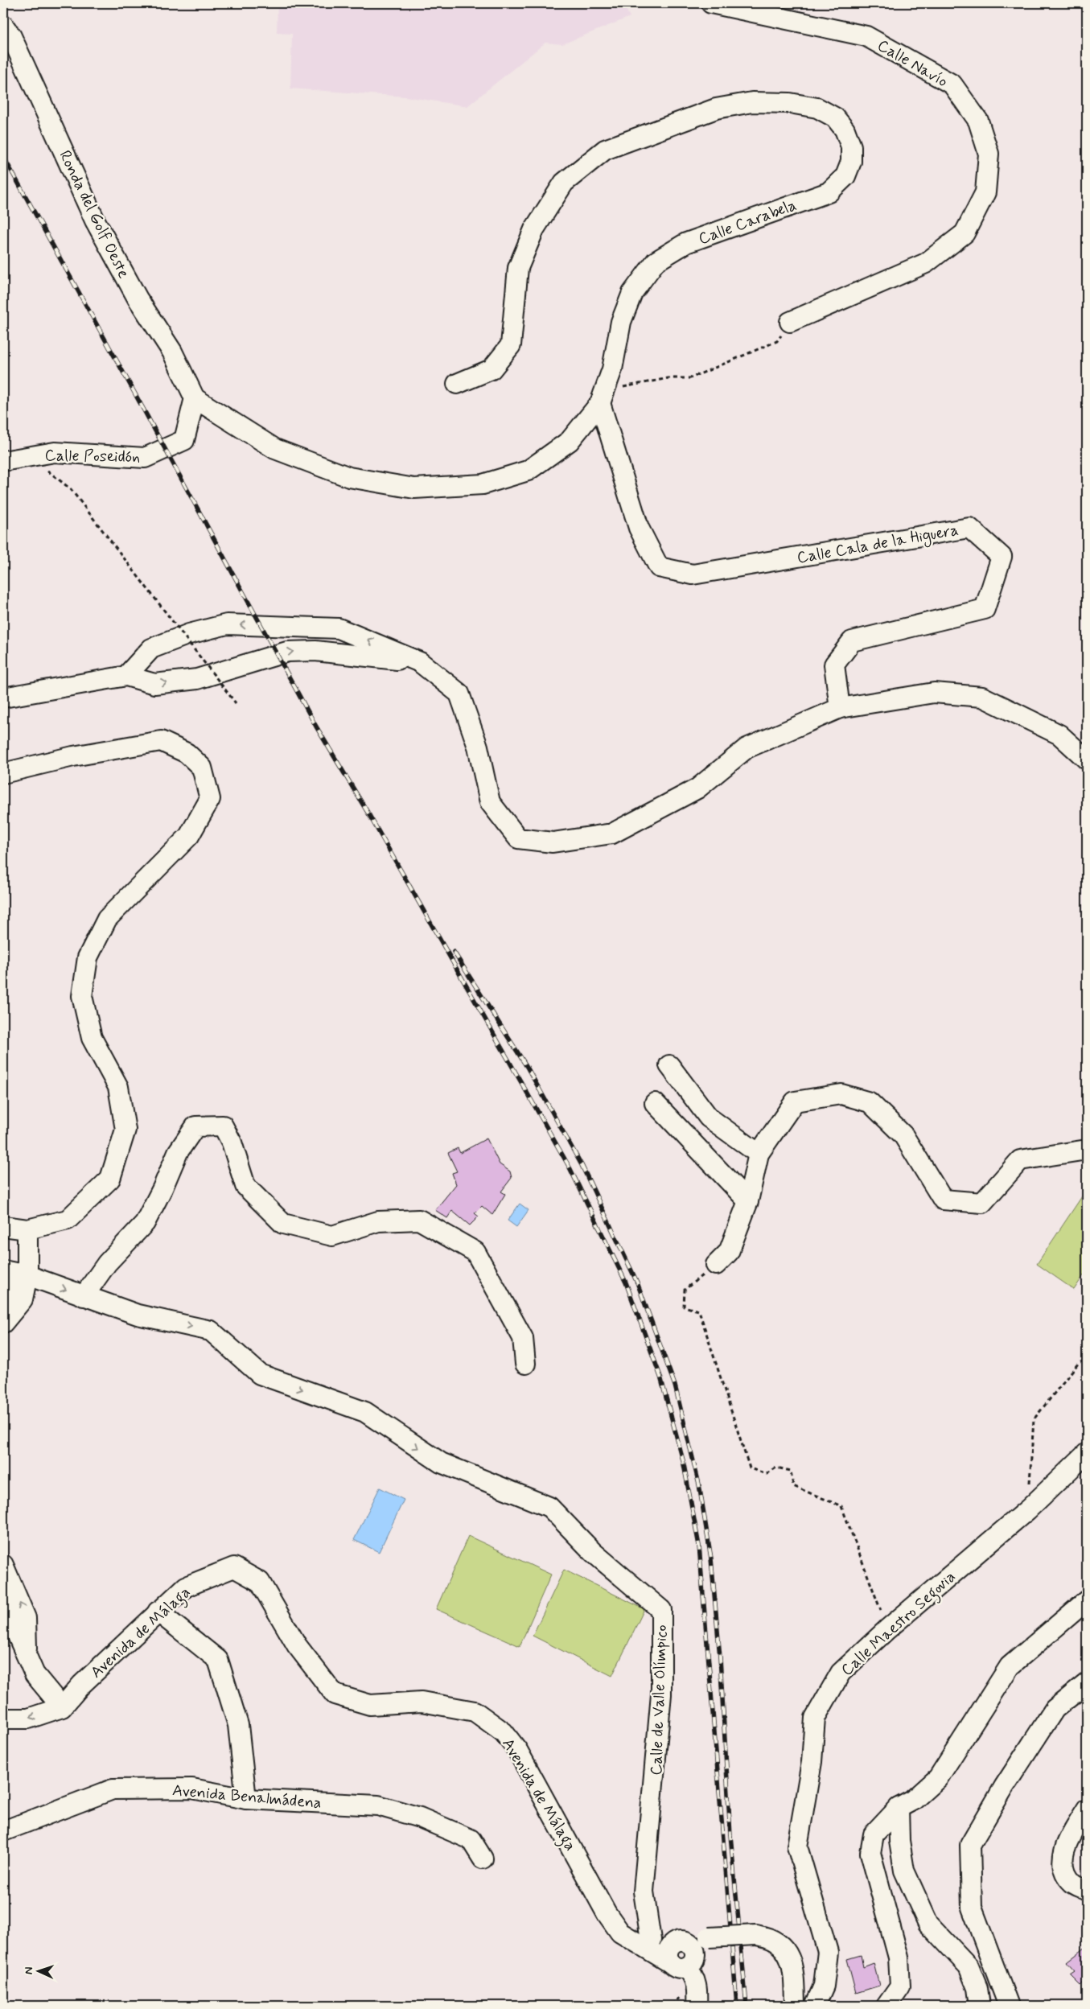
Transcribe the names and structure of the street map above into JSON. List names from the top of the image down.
{
  "streets": {
    "street": [
      "Calle Navío",
      "Ronda del Golf Oeste",
      "Calle Carabela",
      "Calle Poseidón",
      "Calle Cala de la Higuera",
      "Calle Maestro Segovia",
      "Avenida de Málaga",
      "Calle de Valle Olímpico",
      "Avenida Benalmádena"
    ]
  },
  "crossings": [
    ["Ronda del Golf Oeste", "Calle Carabela"],
    ["Ronda del Golf Oeste", "Calle Poseidón"],
    ["Calle Carabela", "Calle Poseidón"],
    ["Calle Carabela", "Calle Cala de la Higuera"]
  ],
  "one_way": ["Calle de Valle Olímpico"],
  "north": "left"
}
